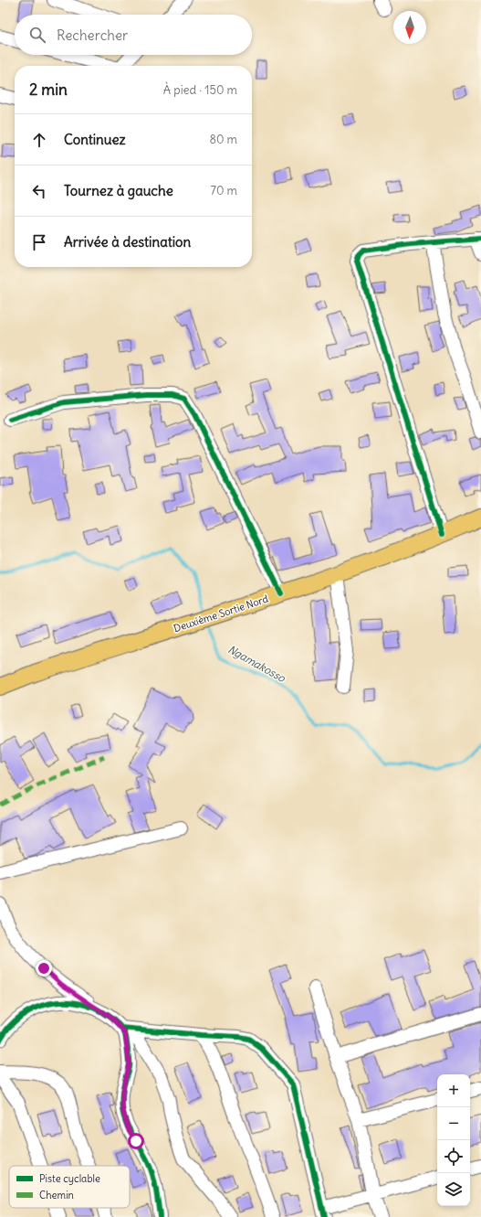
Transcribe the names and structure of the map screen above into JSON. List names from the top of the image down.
{
  "streets": {
    "main road": ["Deuxième Sortie Nord"]
  },
  "water": ["Ngamakosso"],
  "legend": ["Piste cyclable", "Chemin"],
  "north": "bottom",
  "page": {
    "search": "Rechercher",
    "heading": ["2 min", "À pied · 150 m"],
    "list": [
      ["Continuez", "80 m"],
      ["Tournez à gauche", "70 m"],
      "Arrivée à destination"
    ],
    "map_buttons": ["+", "−"]
  }
}
